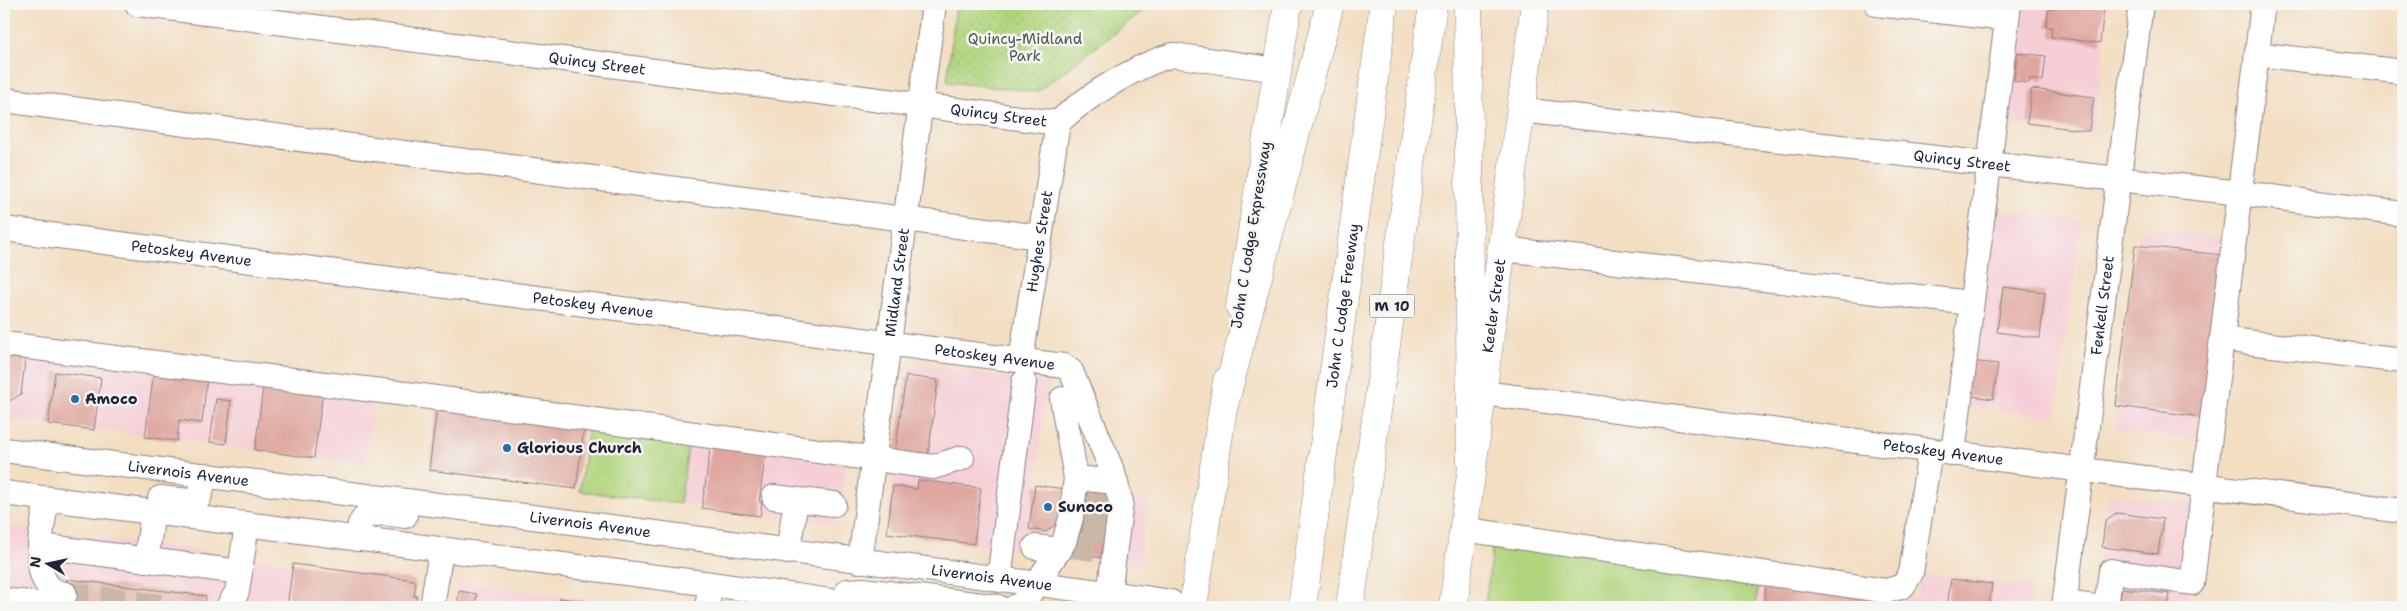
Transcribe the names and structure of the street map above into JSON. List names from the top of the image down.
{
  "streets": {
    "main road": [
      "John C Lodge Expressway",
      "John C Lodge Freeway",
      "M 10",
      "Keeler Street"
    ],
    "street": [
      "Quincy Street",
      "Hughes Street",
      "Petoskey Avenue",
      "Midland Street",
      "Fenkell Street",
      "Livernois Avenue"
    ]
  },
  "crossings": [
    ["Quincy Street", "Hughes Street"],
    ["Quincy Street", "Midland Street"],
    ["Quincy Street", "Keeler Street"],
    ["Quincy Street", "Fenkell Street"],
    ["Hughes Street", "Petoskey Avenue"],
    ["Hughes Street", "Livernois Avenue"],
    ["Petoskey Avenue", "Midland Street"],
    ["Petoskey Avenue", "Keeler Street"],
    ["Petoskey Avenue", "Fenkell Street"],
    ["Midland Street", "Livernois Avenue"]
  ],
  "parks": ["Quincy-Midland Park"],
  "places": ["Amoco", "Glorious Church", "Sunoco"],
  "north": "left"
}
